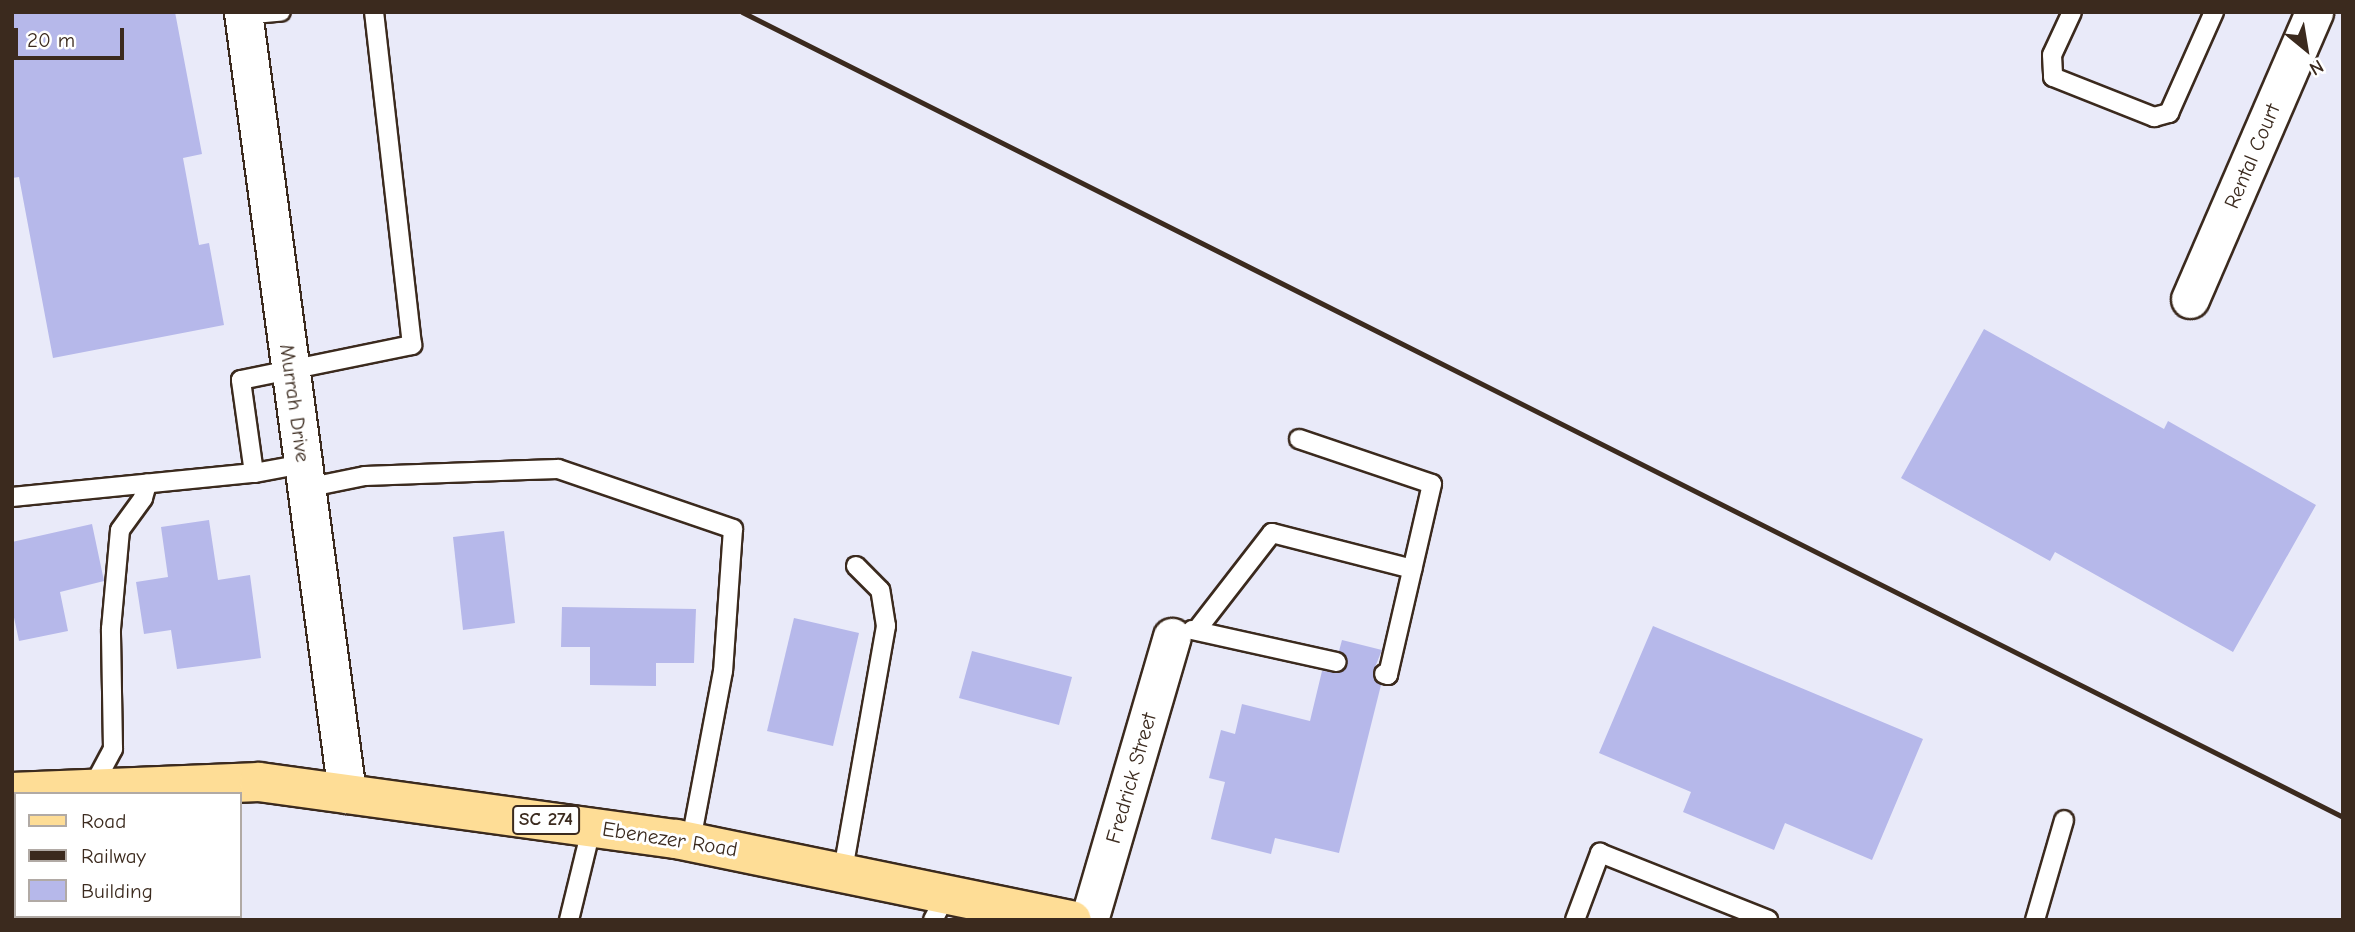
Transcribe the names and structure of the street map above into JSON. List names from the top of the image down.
{
  "streets": {
    "main road": ["SC 274", "Ebenezer Road"],
    "street": ["Rental Court", "Murrah Drive", "Fredrick Street"]
  },
  "crossings": [
    ["Murrah Drive", "Ebenezer Road"]
  ],
  "legend": ["Road", "Railway", "Building"],
  "scale_bar": "20 m",
  "north": "bottom right"
}
